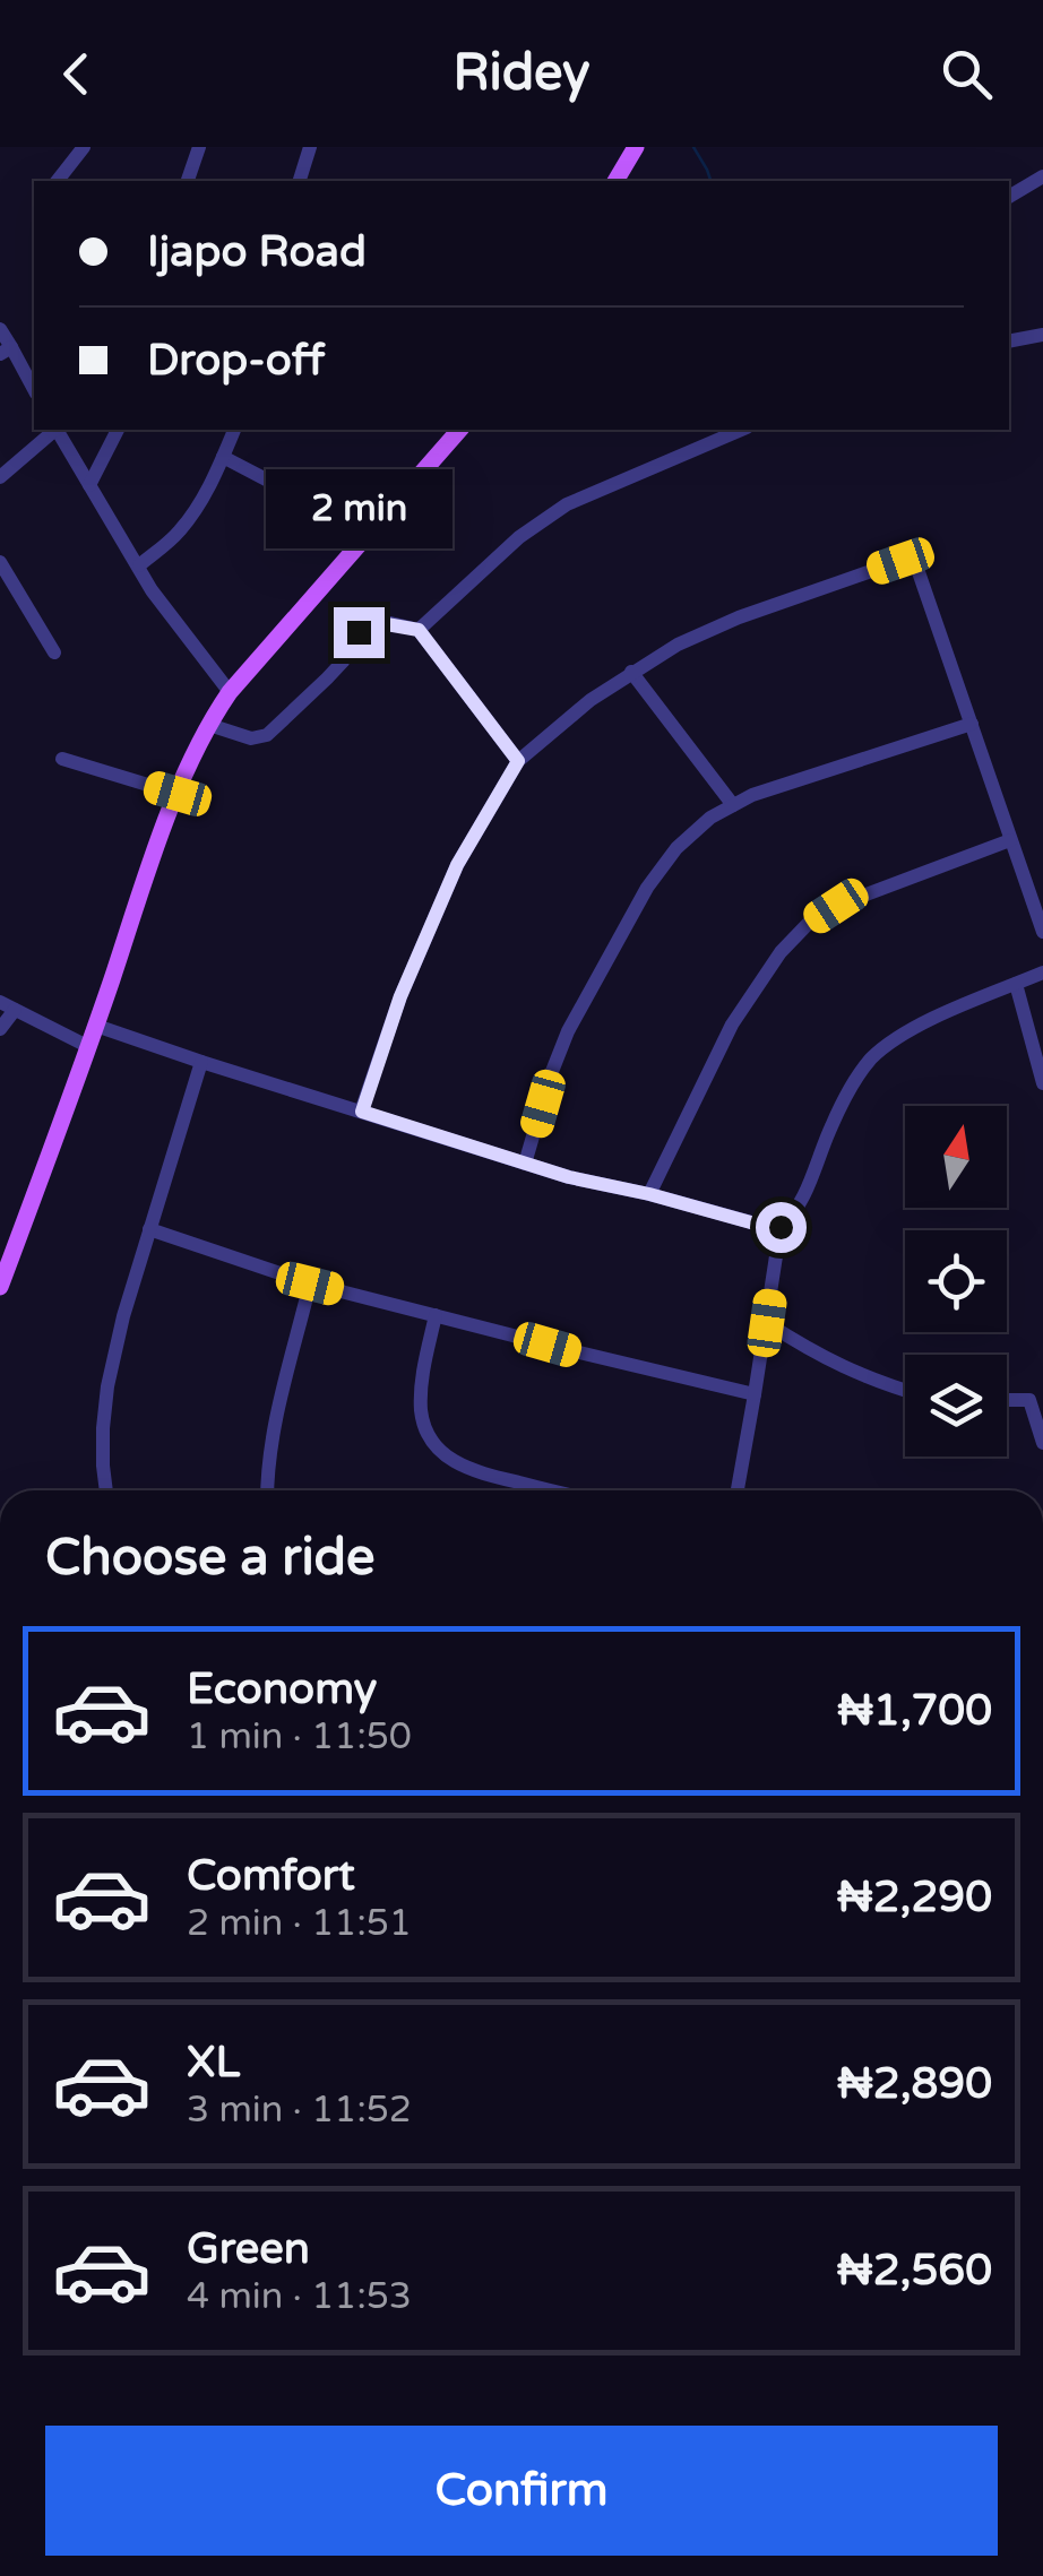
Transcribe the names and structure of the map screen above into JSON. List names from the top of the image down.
{
  "north": "top",
  "page": {
    "header": "Ridey",
    "banner": ["Ijapo Road", "Drop-off"],
    "bubble": "2 min",
    "heading": "Choose a ride",
    "list": [
      {
        "name": "Economy",
        "note": "1 min · 11:50",
        "value": "₦1,700"
      },
      {
        "name": "Comfort",
        "note": "2 min · 11:51",
        "value": "₦2,290"
      },
      {
        "name": "XL",
        "note": "3 min · 11:52",
        "value": "₦2,890"
      },
      {
        "name": "Green",
        "note": "4 min · 11:53",
        "value": "₦2,560"
      }
    ],
    "buttons": "Confirm"
  }
}
